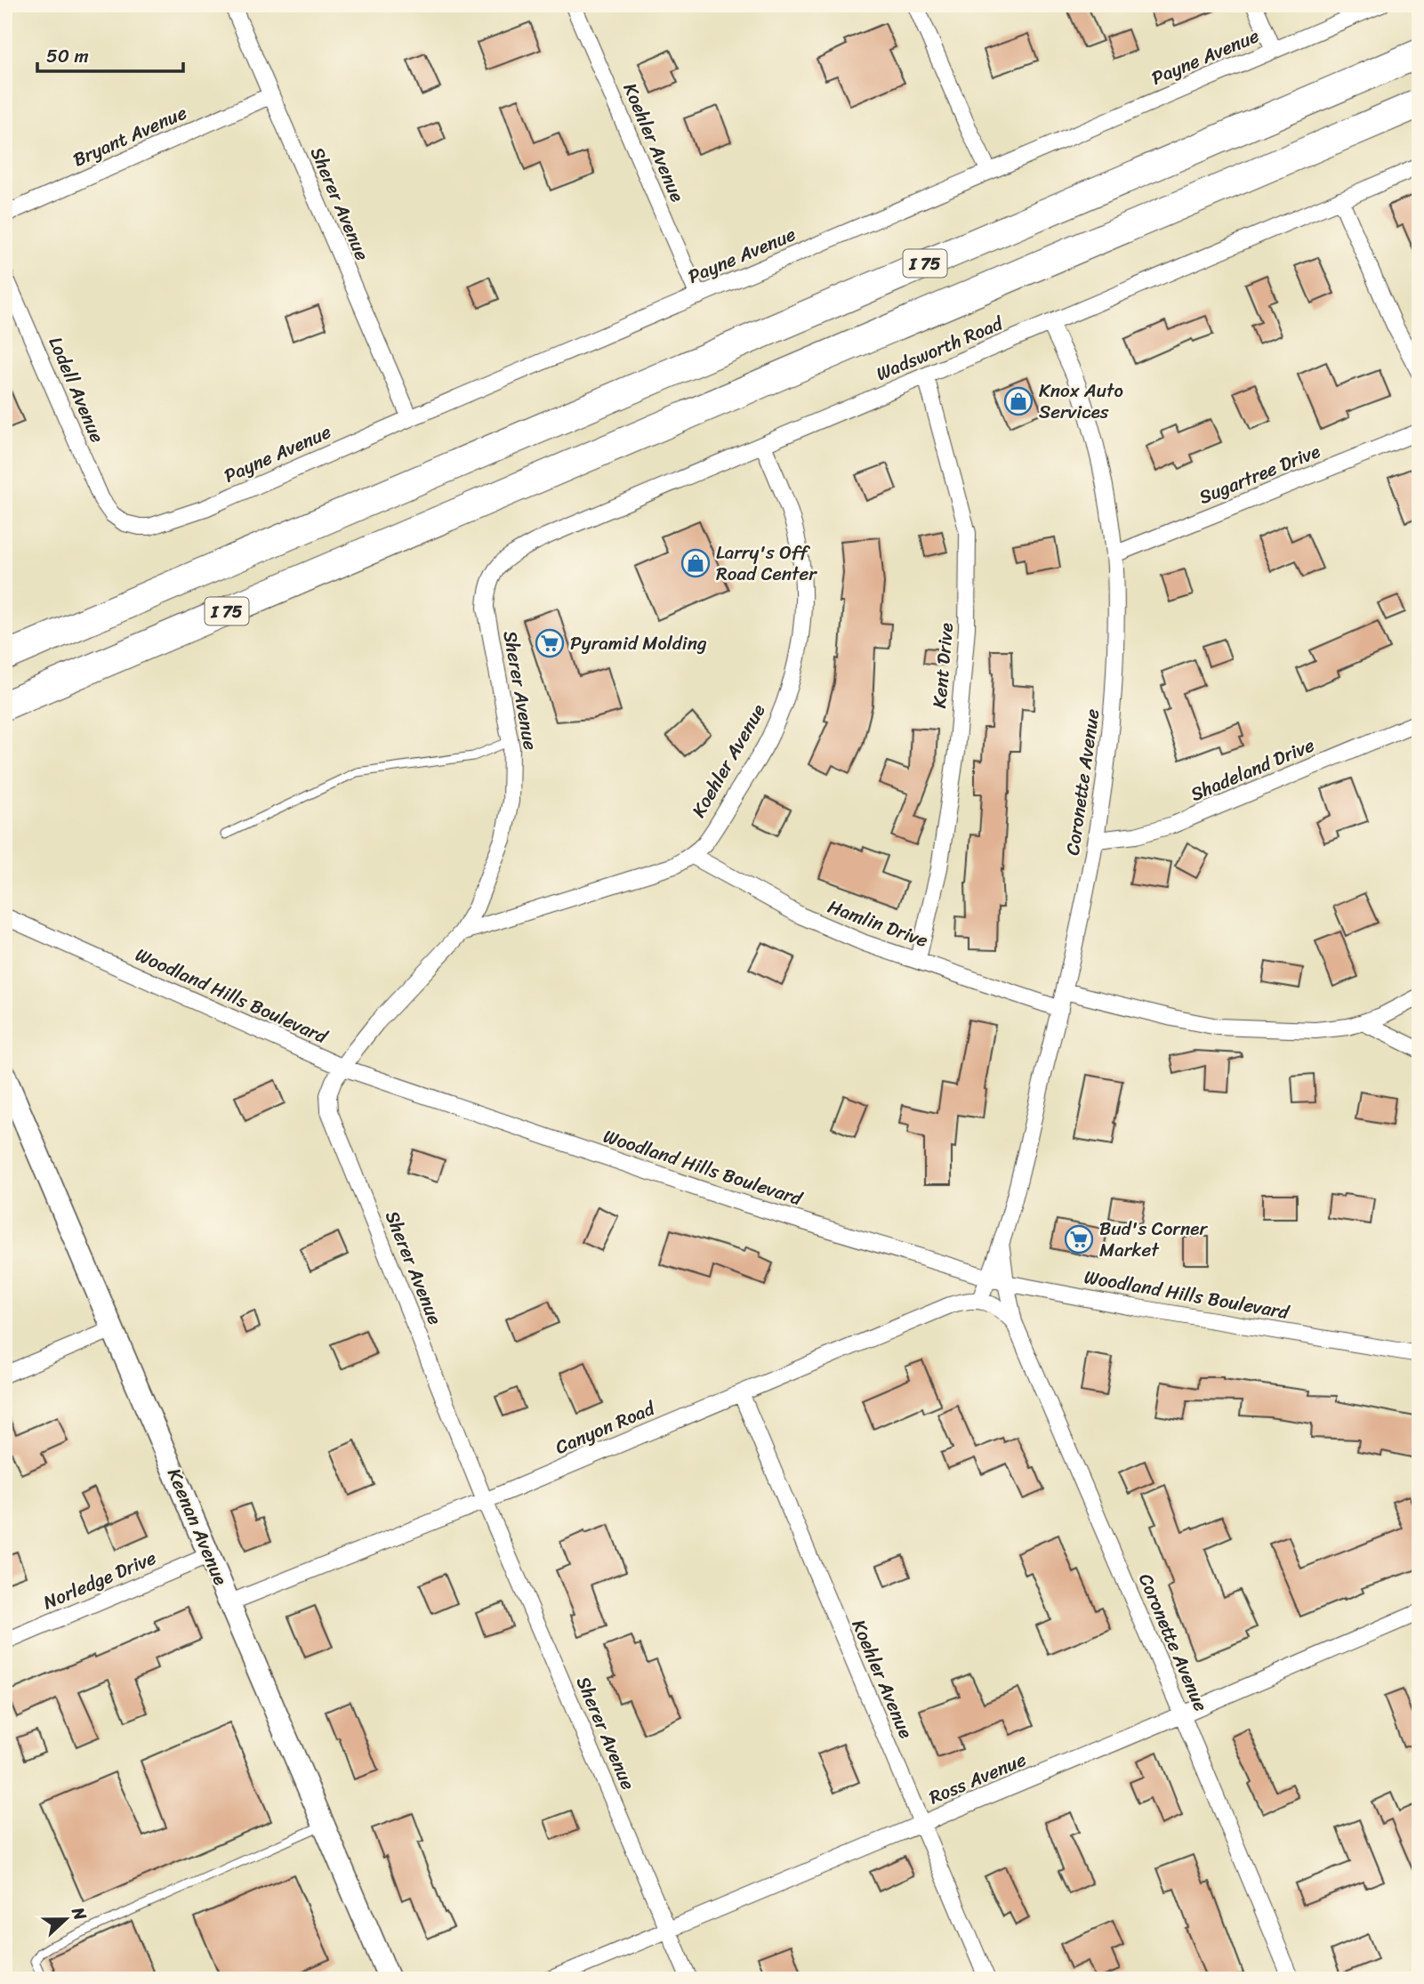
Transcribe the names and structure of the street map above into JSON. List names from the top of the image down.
{
  "streets": {
    "highway": ["I 75"],
    "street": [
      "Payne Avenue",
      "Bryant Avenue",
      "Koehler Avenue",
      "Sherer Avenue",
      "Wadsworth Road",
      "Lodell Avenue",
      "Sugartree Drive",
      "Kent Drive",
      "Shadeland Drive",
      "Coronette Avenue",
      "Hamlin Drive",
      "Woodland Hills Boulevard",
      "Canyon Road",
      "Keenan Avenue",
      "Norledge Drive",
      "Ross Avenue"
    ]
  },
  "crossings": [
    ["Payne Avenue", "Koehler Avenue"],
    ["Payne Avenue", "Sherer Avenue"],
    ["Payne Avenue", "Lodell Avenue"],
    ["Bryant Avenue", "Sherer Avenue"],
    ["Koehler Avenue", "Sherer Avenue"],
    ["Koehler Avenue", "Wadsworth Road"],
    ["Koehler Avenue", "Hamlin Drive"],
    ["Koehler Avenue", "Canyon Road"],
    ["Koehler Avenue", "Ross Avenue"],
    ["Sherer Avenue", "Wadsworth Road"],
    ["Sherer Avenue", "Woodland Hills Boulevard"],
    ["Sherer Avenue", "Canyon Road"],
    ["Sherer Avenue", "Ross Avenue"],
    ["Wadsworth Road", "Kent Drive"],
    ["Wadsworth Road", "Coronette Avenue"],
    ["Sugartree Drive", "Coronette Avenue"],
    ["Kent Drive", "Hamlin Drive"],
    ["Shadeland Drive", "Coronette Avenue"],
    ["Coronette Avenue", "Hamlin Drive"],
    ["Coronette Avenue", "Woodland Hills Boulevard"],
    ["Coronette Avenue", "Canyon Road"],
    ["Coronette Avenue", "Ross Avenue"],
    ["Canyon Road", "Keenan Avenue"],
    ["Keenan Avenue", "Norledge Drive"]
  ],
  "places": {
    "shop": ["Knox Auto Services", "Larry's Off Road Center"],
    "supermarket": ["Pyramid Molding", "Bud's Corner Market"]
  },
  "scale_bar": "50 m",
  "north": "right"
}
